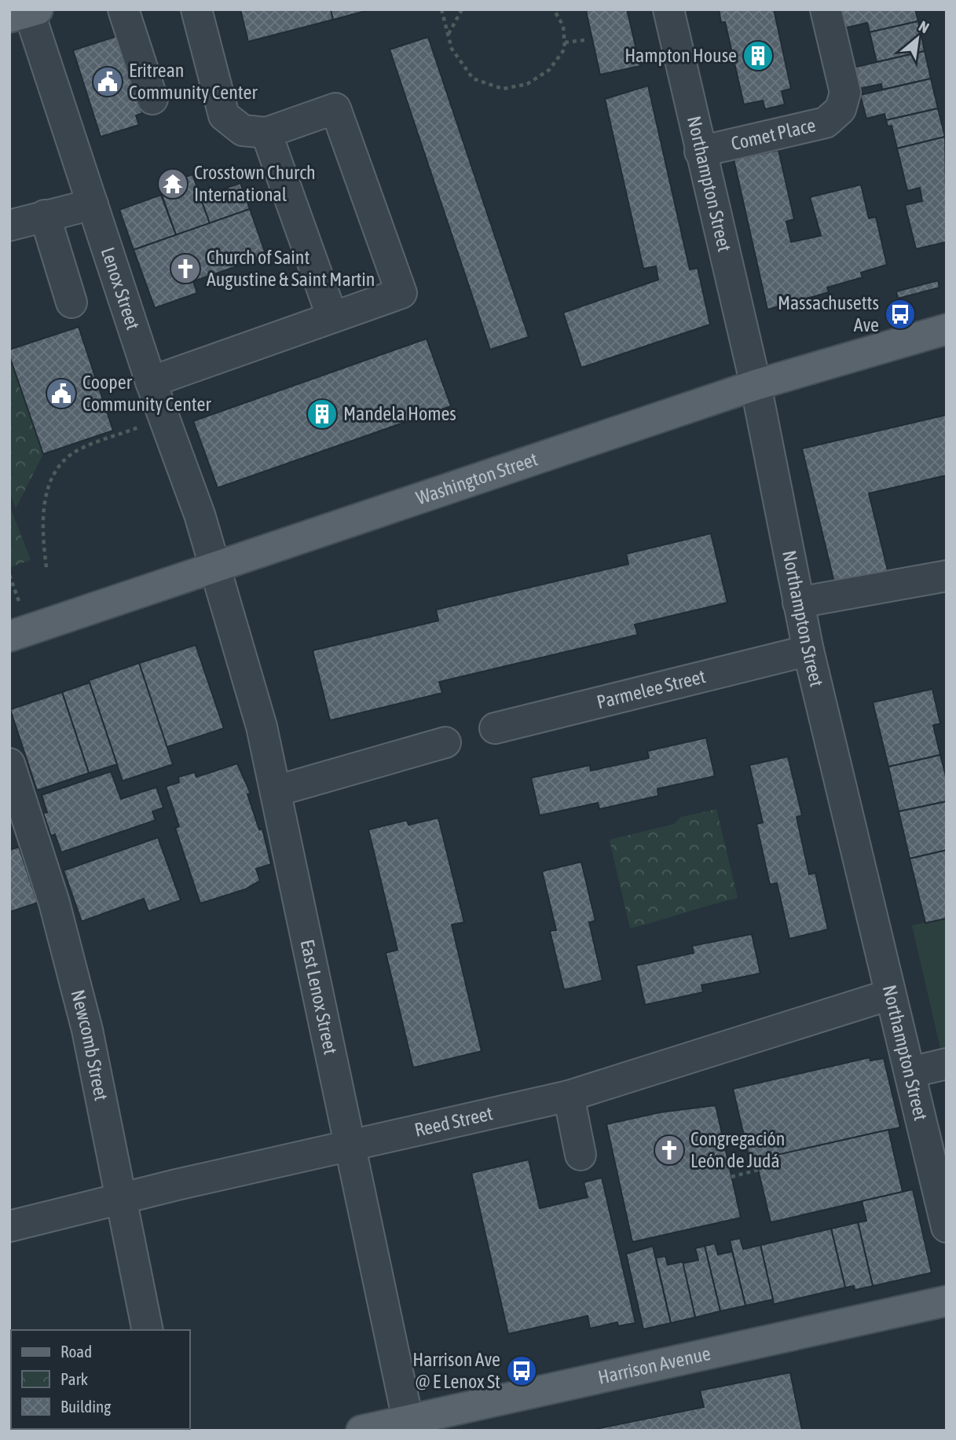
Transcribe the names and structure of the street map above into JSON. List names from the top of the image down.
{
  "streets": {
    "main road": ["Washington Street", "Harrison Avenue"],
    "street": [
      "Comet Place",
      "Northampton Street",
      "Lenox Street",
      "Parmelee Street",
      "East Lenox Street",
      "Newcomb Street",
      "Reed Street"
    ]
  },
  "crossings": [
    ["Comet Place", "Northampton Street"],
    ["Northampton Street", "Washington Street"],
    ["Northampton Street", "Parmelee Street"],
    ["Northampton Street", "Reed Street"],
    ["Lenox Street", "Washington Street"],
    ["Lenox Street", "East Lenox Street"],
    ["Washington Street", "East Lenox Street"],
    ["East Lenox Street", "Reed Street"],
    ["East Lenox Street", "Harrison Avenue"],
    ["Newcomb Street", "Reed Street"]
  ],
  "places": {
    "building": ["Hampton House", "Mandela Homes"],
    "public building": ["Eritrean Community Center", "Cooper Community Center"],
    "temple": ["Crosstown Church International"],
    "church": ["Church of Saint Augustine & Saint Martin", "Congregación León de Judá"],
    "bus stop": ["Massachusetts Ave", "Harrison Ave @ E Lenox St"]
  },
  "legend": ["Road", "Park", "Building"],
  "north": "top right"
}
